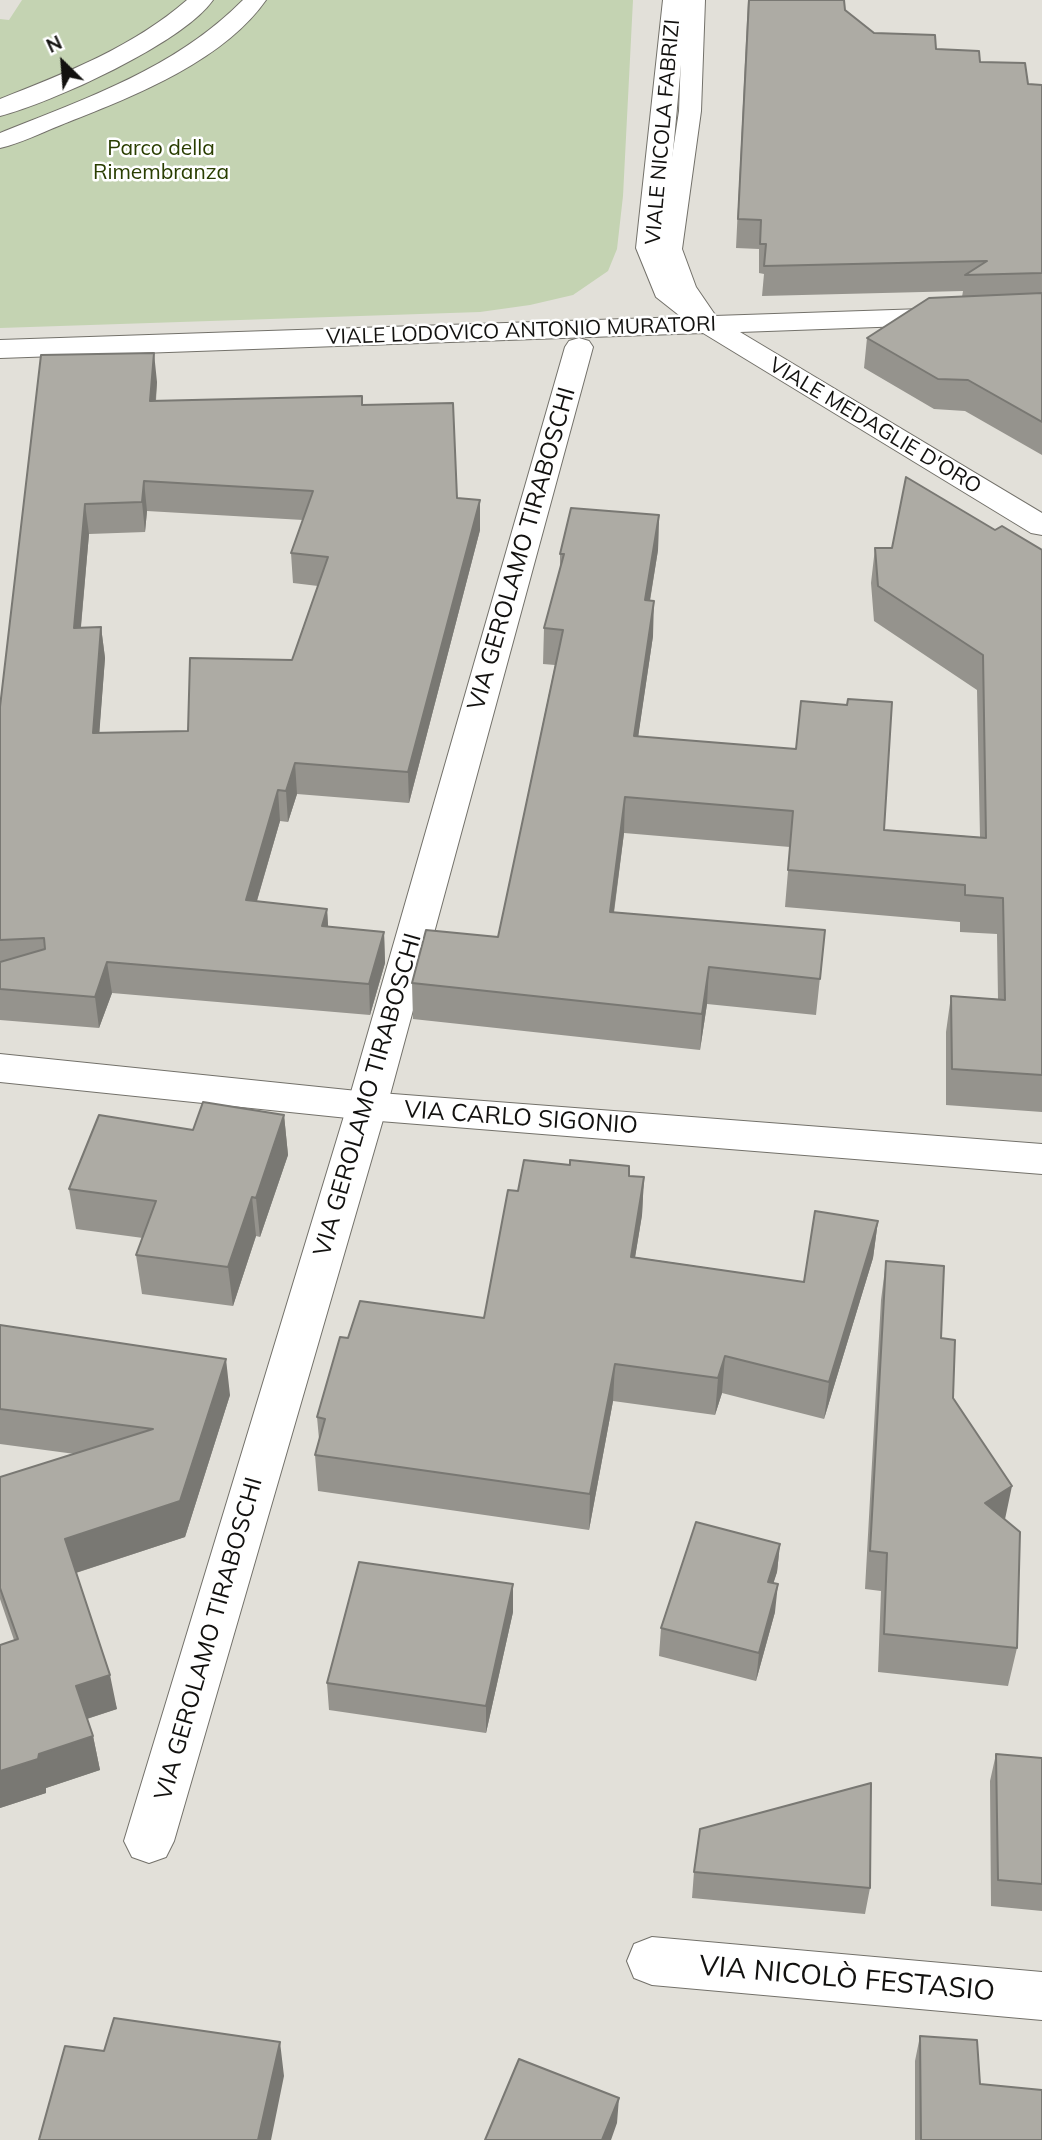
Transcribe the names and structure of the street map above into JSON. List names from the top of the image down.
{
  "streets": {
    "street": [
      "VIALE NICOLA FABRIZI",
      "VIALE LODOVICO ANTONIO MURATORI",
      "VIALE MEDAGLIE D'ORO",
      "VIA GEROLAMO TIRABOSCHI",
      "VIA CARLO SIGONIO",
      "VIA NICOLÒ FESTASIO"
    ]
  },
  "crossings": [
    ["VIALE NICOLA FABRIZI", "VIALE LODOVICO ANTONIO MURATORI"],
    ["VIALE NICOLA FABRIZI", "VIALE MEDAGLIE D'ORO"],
    ["VIALE LODOVICO ANTONIO MURATORI", "VIALE MEDAGLIE D'ORO"],
    ["VIA GEROLAMO TIRABOSCHI", "VIA CARLO SIGONIO"]
  ],
  "parks": ["Parco della Rimembranza"],
  "north": "top left"
}
